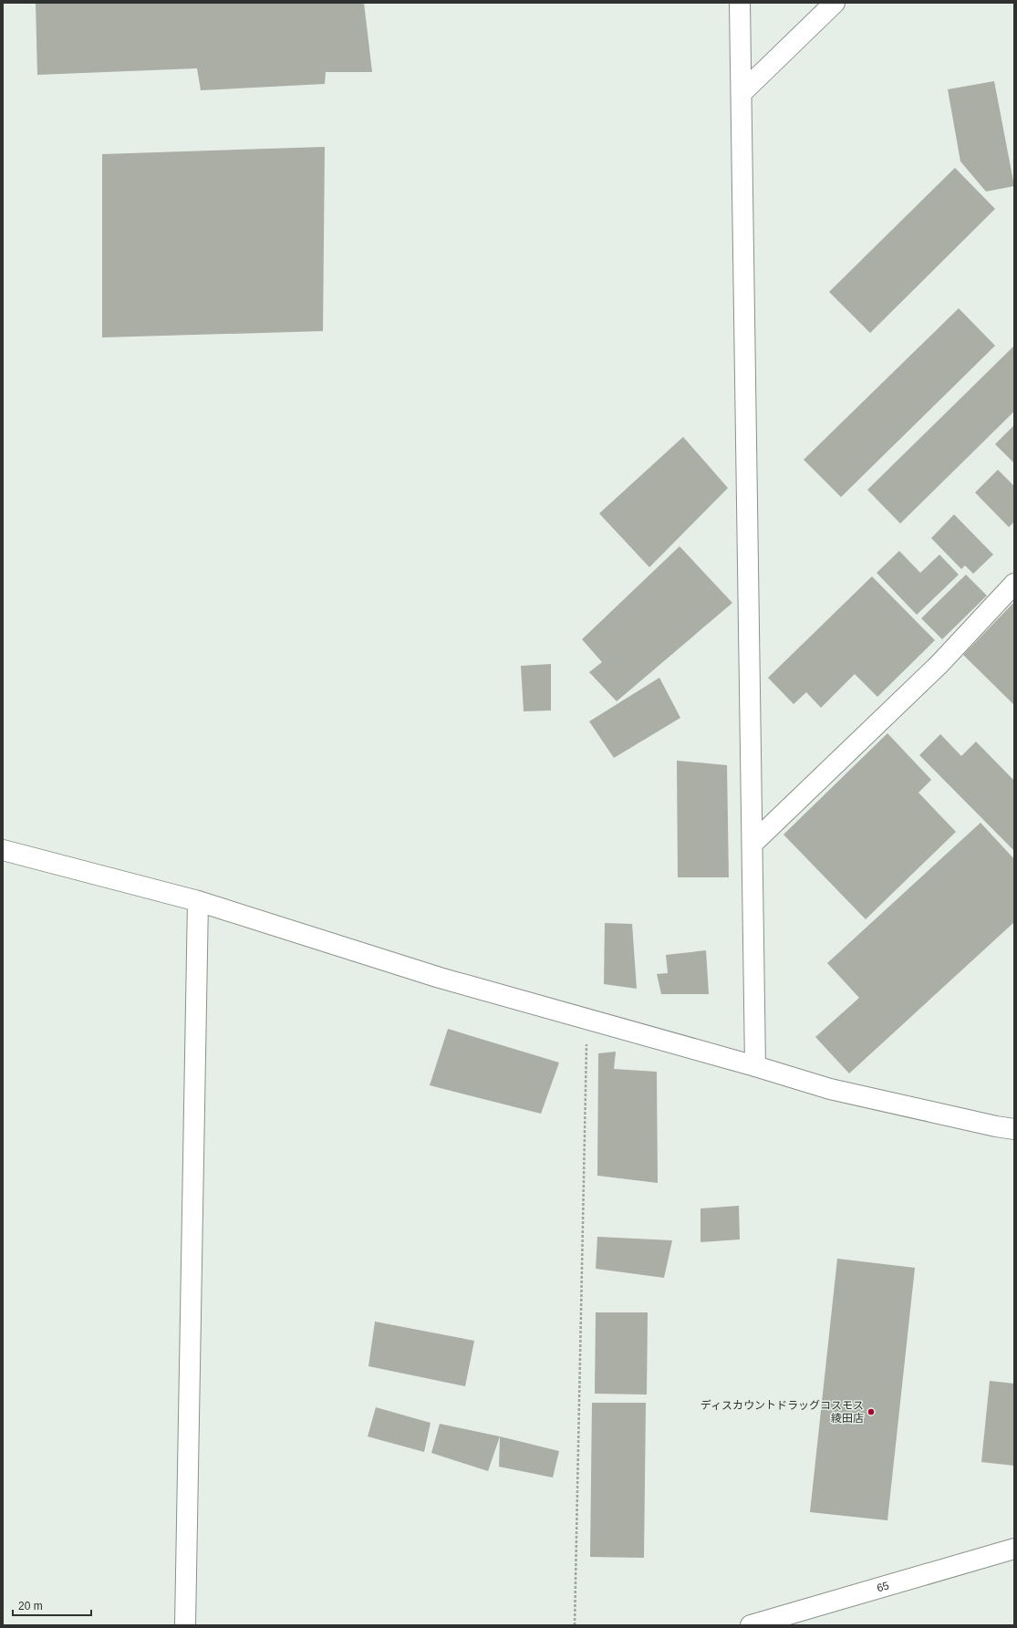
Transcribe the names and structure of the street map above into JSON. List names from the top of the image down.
{
  "streets": {
    "street": ["65"]
  },
  "places": ["ディスカウントドラッグコスモス 綾田店"],
  "scale_bar": "20 m"
}
